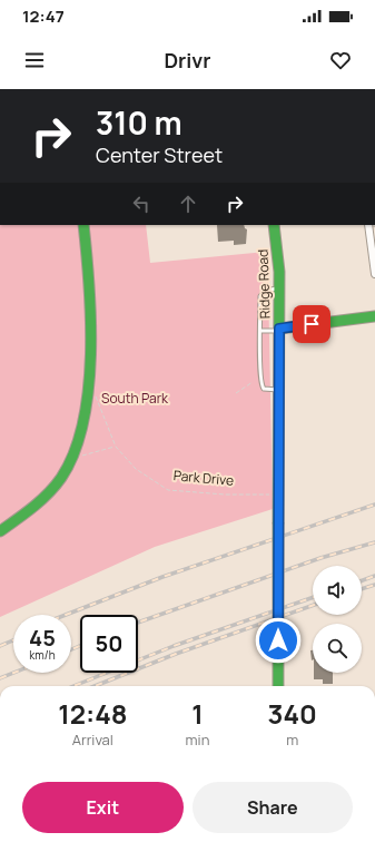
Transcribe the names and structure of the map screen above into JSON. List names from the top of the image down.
{
  "streets": {
    "main road": ["Ridge Road"],
    "path": ["Park Drive"]
  },
  "crossings": [
    ["Ridge Road", "Park Drive"]
  ],
  "parks": ["South Park"],
  "page": {
    "status": "12:47",
    "header": "Drivr",
    "turn": ["310 m", "Center Street"],
    "speed": "45 km/h",
    "limit": "50",
    "eta": [
      "12:48",
      "Arrival",
      "1",
      "min",
      "340",
      "m"
    ],
    "buttons": ["Exit", "Share"]
  }
}
